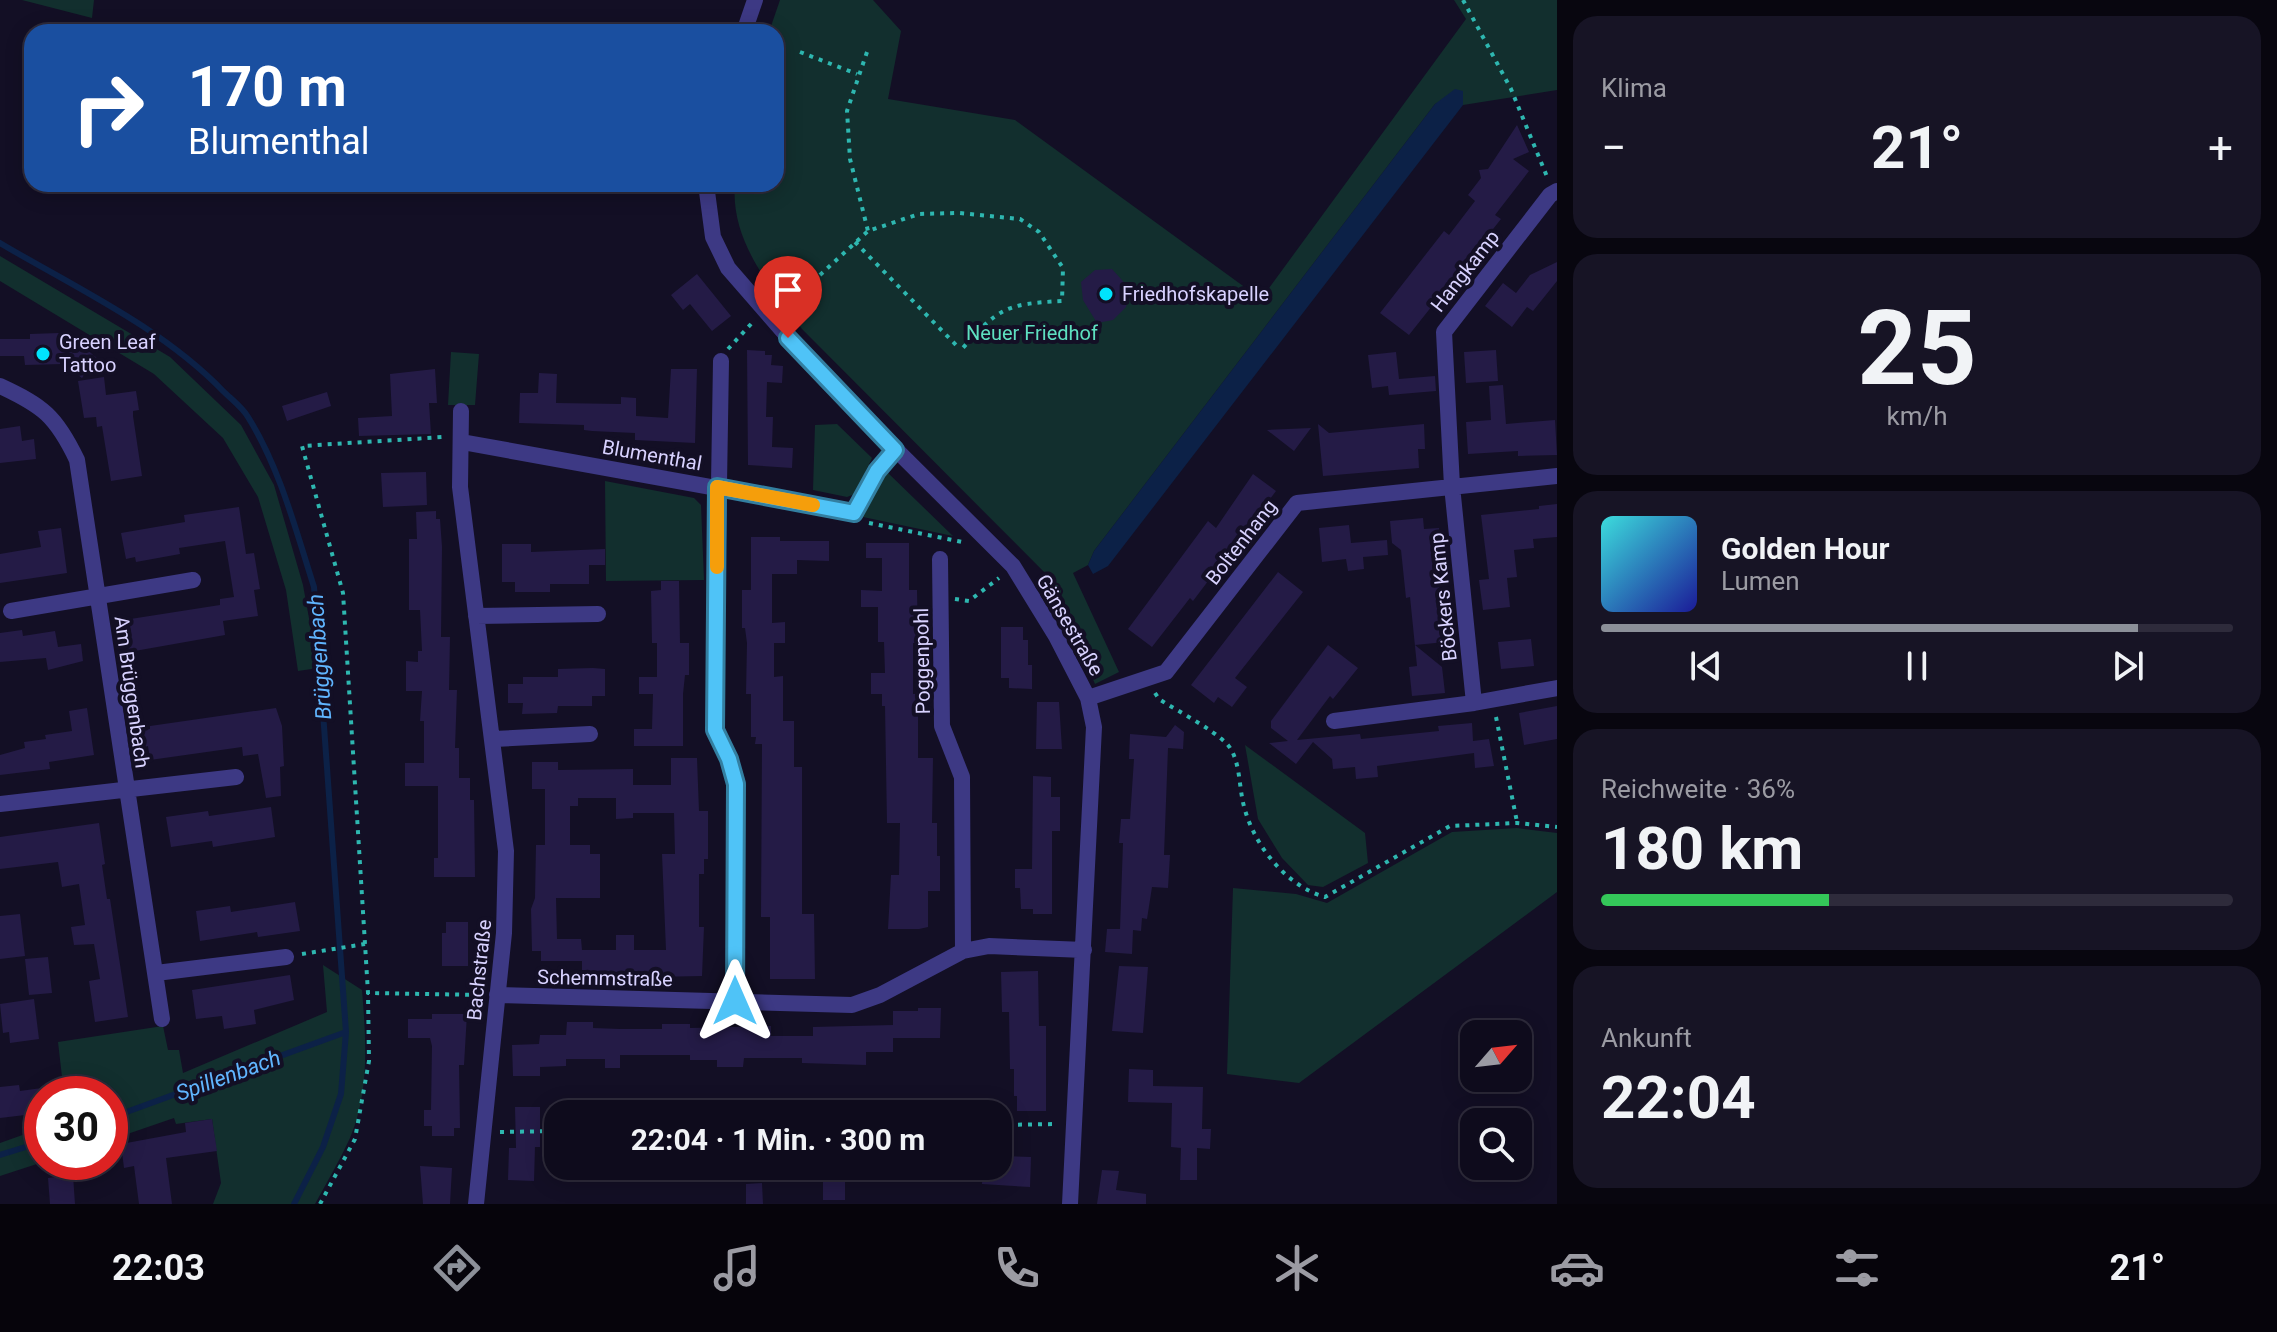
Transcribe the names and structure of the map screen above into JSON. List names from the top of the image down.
{
  "streets": {
    "street": [
      "Hangkamp",
      "Blumenthal",
      "Boltenhang",
      "Böckers Kamp",
      "Gänsestraße",
      "Poggenpohl",
      "Am Brüggenbach",
      "Bachstraße",
      "Schemmstraße"
    ]
  },
  "crossings": [
    ["Hangkamp", "Boltenhang"],
    ["Hangkamp", "Böckers Kamp"],
    ["Blumenthal", "Bachstraße"],
    ["Boltenhang", "Böckers Kamp"],
    ["Boltenhang", "Gänsestraße"],
    ["Gänsestraße", "Schemmstraße"],
    ["Poggenpohl", "Schemmstraße"],
    ["Bachstraße", "Schemmstraße"]
  ],
  "water": ["Brüggenbach", "Spillenbach"],
  "parks": ["Neuer Friedhof"],
  "places": ["Friedhofskapelle", "Green Leaf Tattoo"],
  "north": "top right",
  "page": {
    "tile": [
      "Klima",
      ["25", "km/h"],
      ["Reichweite · 36%", "180 km"],
      ["Ankunft", "22:04"]
    ],
    "turn": ["170 m", "Blumenthal"],
    "heat": ["−", "21°", "+"],
    "song": ["Golden Hour", "Lumen"],
    "limit": "30",
    "trip": "22:04 · 1 Min. · 300 m",
    "tabs": ["22:03", "21°"]
  }
}
